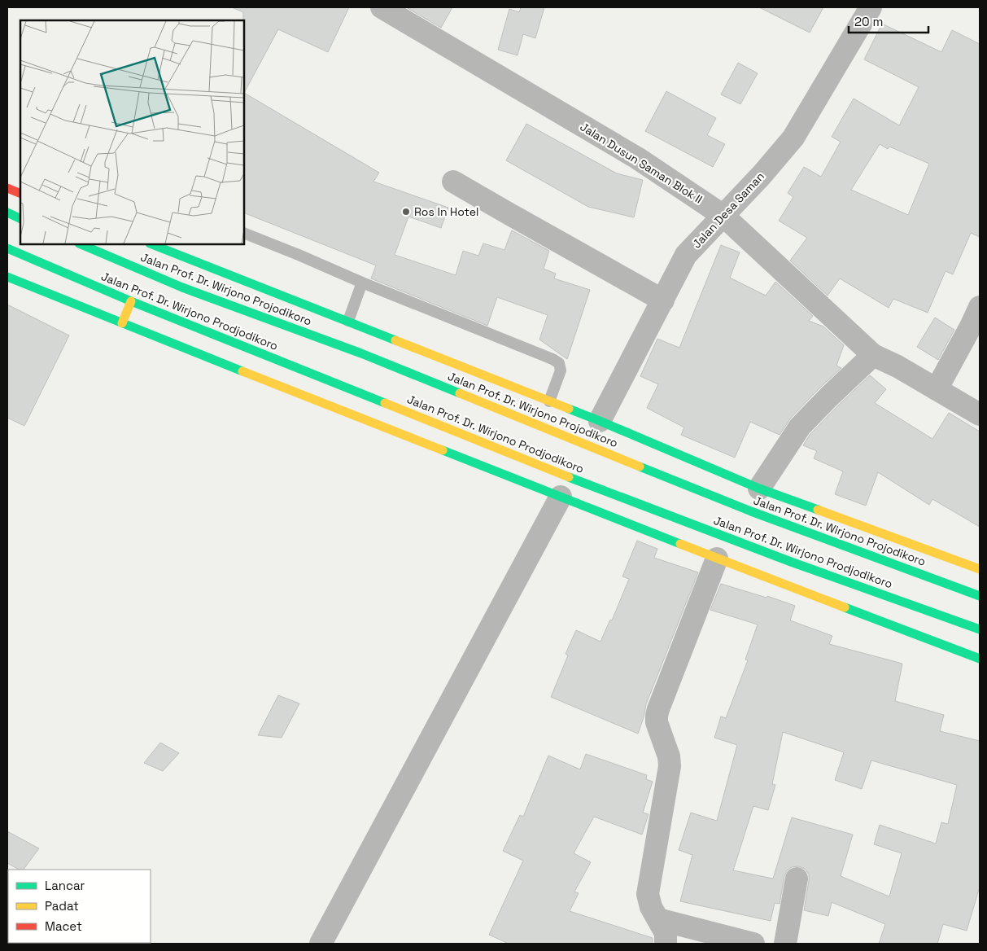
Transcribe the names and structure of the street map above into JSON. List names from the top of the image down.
{
  "streets": {
    "main road": ["Jalan Prof. Dr. Wirjono Projodikoro", "Jalan Prof. Dr. Wirjono Prodjodikoro"],
    "street": ["Jalan Dusun Saman Blok II", "Jalan Desa Saman"]
  },
  "crossings": [
    ["Jalan Dusun Saman Blok II", "Jalan Desa Saman"]
  ],
  "places": ["Ros In Hotel"],
  "legend": ["Lancar", "Padat", "Macet"],
  "scale_bar": "20 m"
}
